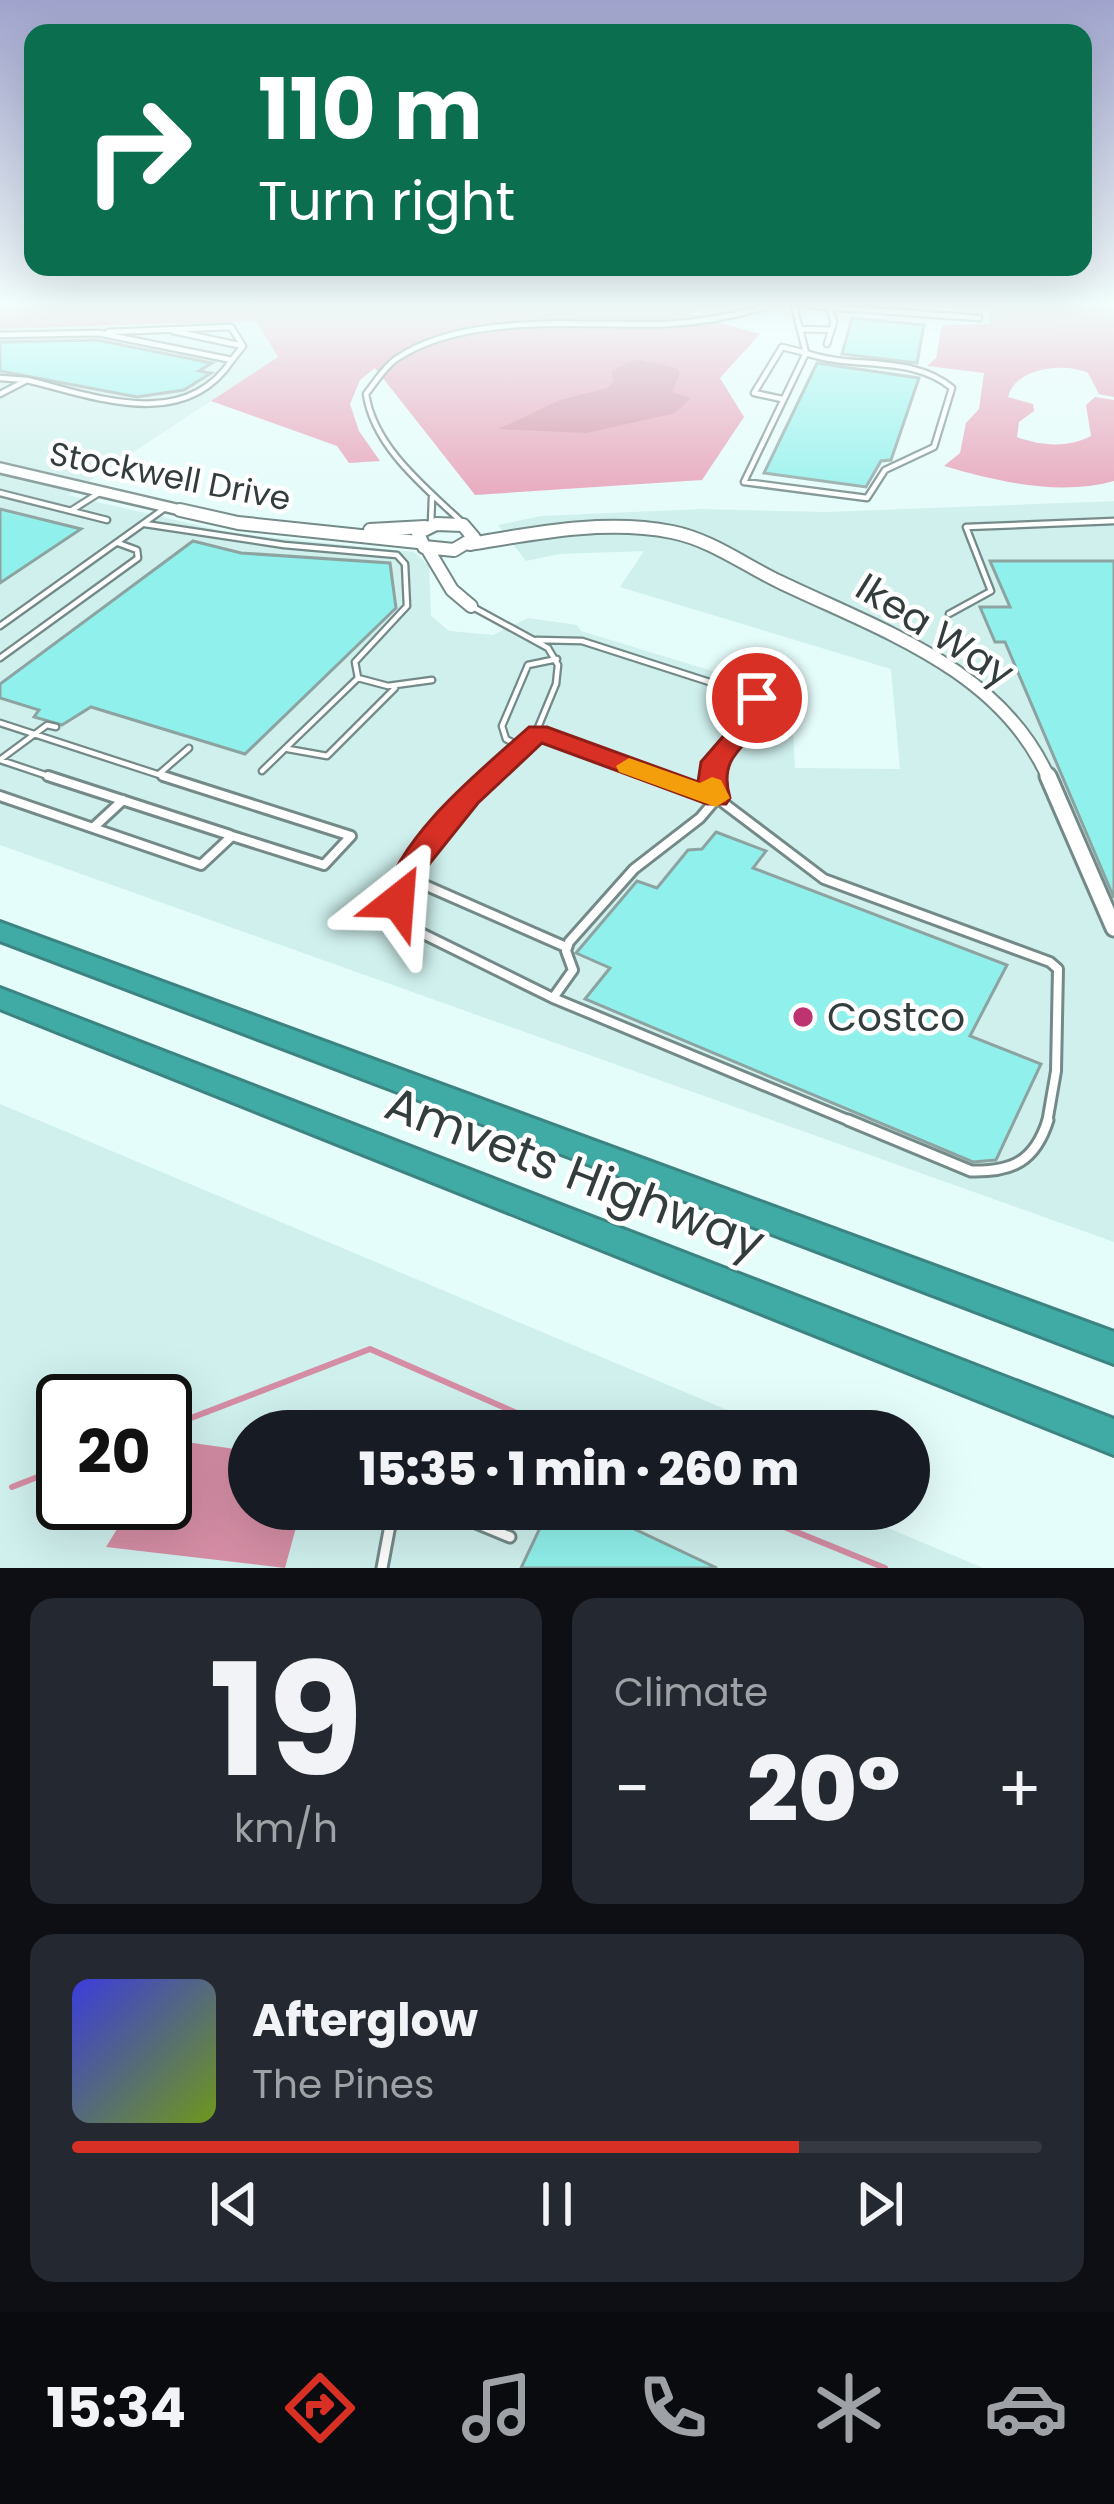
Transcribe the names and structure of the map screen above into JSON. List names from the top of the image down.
{
  "streets": {
    "highway": ["Amvets Highway"],
    "street": ["Stockwell Drive", "Ikea Way"]
  },
  "crossings": [
    ["Stockwell Drive", "Ikea Way"]
  ],
  "places": ["Costco"],
  "page": {
    "turn": ["110 m", "Turn right"],
    "limit": "20",
    "trip": "15:35 · 1 min · 260 m",
    "tile": [
      ["19", "km/h"],
      "Climate"
    ],
    "heat": ["−", "20°", "+"],
    "song": ["Afterglow", "The Pines"],
    "tabs": "15:34"
  }
}
